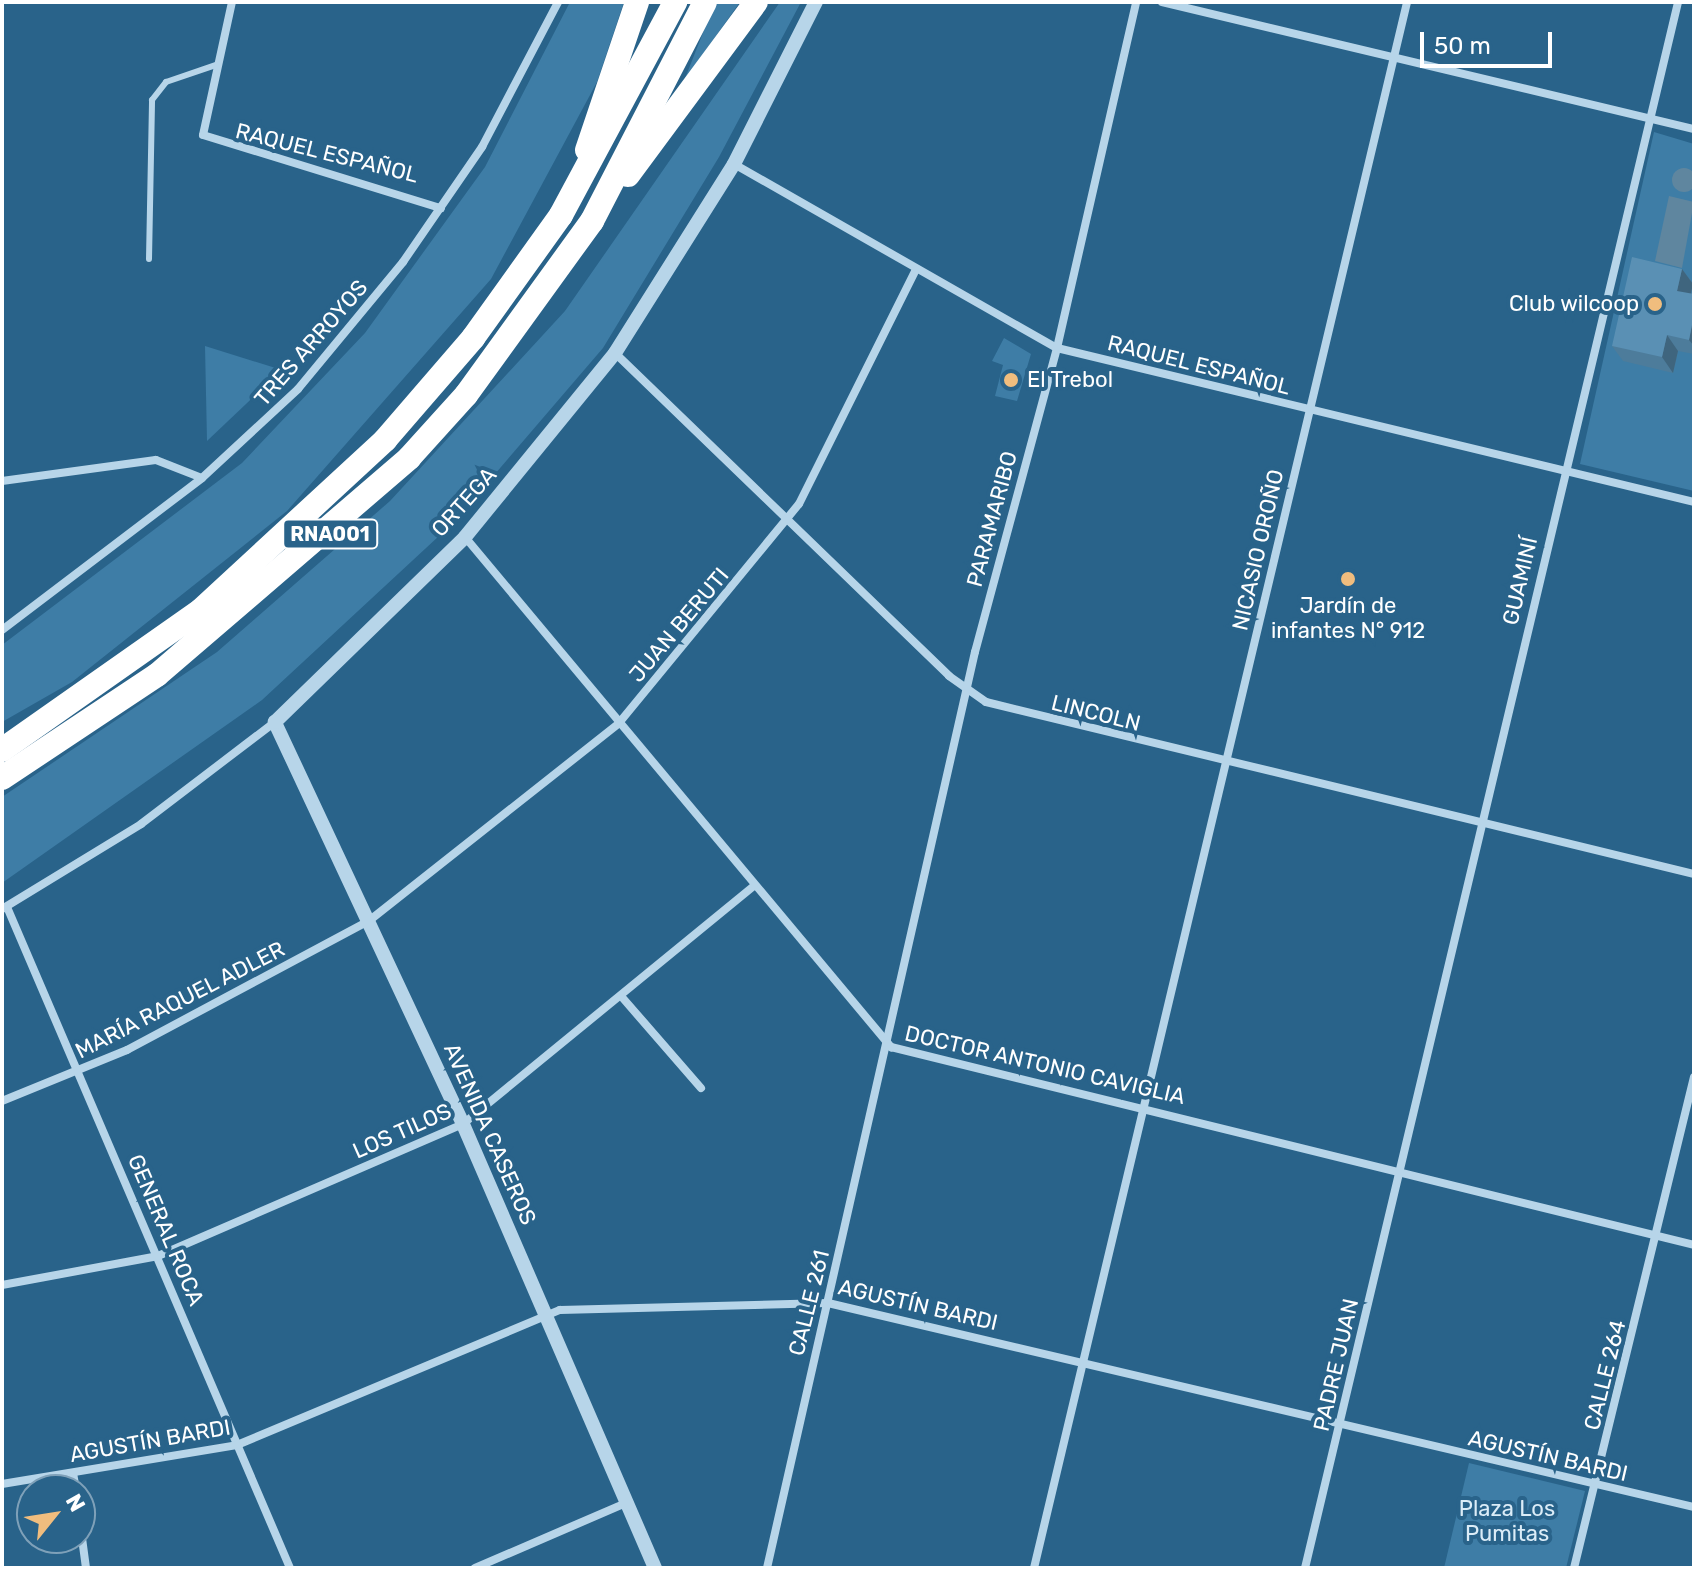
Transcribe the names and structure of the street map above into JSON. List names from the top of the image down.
{
  "streets": {
    "highway": ["RNA001"],
    "street": [
      "RAQUEL ESPAÑOL",
      "TRES ARROYOS",
      "ORTEGA",
      "PARAMARIBO",
      "NICASIO OROÑO",
      "GUAMINÍ",
      "JUAN BERUTI",
      "LINCOLN",
      "MARÍA RAQUEL ADLER",
      "DOCTOR ANTONIO CAVIGLIA",
      "LOS TILOS",
      "AVENIDA CASEROS",
      "GENERAL ROCA",
      "CALLE 261",
      "AGUSTÍN BARDI",
      "PADRE JUAN",
      "CALLE 264"
    ]
  },
  "crossings": [
    ["RAQUEL ESPAÑOL", "TRES ARROYOS"],
    ["RAQUEL ESPAÑOL", "ORTEGA"],
    ["RAQUEL ESPAÑOL", "PARAMARIBO"],
    ["RAQUEL ESPAÑOL", "NICASIO OROÑO"],
    ["RAQUEL ESPAÑOL", "GUAMINÍ"],
    ["RAQUEL ESPAÑOL", "JUAN BERUTI"],
    ["ORTEGA", "LINCOLN"],
    ["ORTEGA", "DOCTOR ANTONIO CAVIGLIA"],
    ["ORTEGA", "AVENIDA CASEROS"],
    ["ORTEGA", "GENERAL ROCA"],
    ["PARAMARIBO", "LINCOLN"],
    ["PARAMARIBO", "DOCTOR ANTONIO CAVIGLIA"],
    ["PARAMARIBO", "CALLE 261"],
    ["NICASIO OROÑO", "LINCOLN"],
    ["NICASIO OROÑO", "DOCTOR ANTONIO CAVIGLIA"],
    ["NICASIO OROÑO", "AGUSTÍN BARDI"],
    ["GUAMINÍ", "LINCOLN"],
    ["GUAMINÍ", "DOCTOR ANTONIO CAVIGLIA"],
    ["GUAMINÍ", "PADRE JUAN"],
    ["JUAN BERUTI", "LINCOLN"],
    ["JUAN BERUTI", "MARÍA RAQUEL ADLER"],
    ["JUAN BERUTI", "DOCTOR ANTONIO CAVIGLIA"],
    ["JUAN BERUTI", "AVENIDA CASEROS"],
    ["MARÍA RAQUEL ADLER", "AVENIDA CASEROS"],
    ["MARÍA RAQUEL ADLER", "GENERAL ROCA"],
    ["DOCTOR ANTONIO CAVIGLIA", "LOS TILOS"],
    ["DOCTOR ANTONIO CAVIGLIA", "CALLE 261"],
    ["DOCTOR ANTONIO CAVIGLIA", "PADRE JUAN"],
    ["DOCTOR ANTONIO CAVIGLIA", "CALLE 264"],
    ["LOS TILOS", "AVENIDA CASEROS"],
    ["LOS TILOS", "GENERAL ROCA"],
    ["AVENIDA CASEROS", "AGUSTÍN BARDI"],
    ["GENERAL ROCA", "AGUSTÍN BARDI"],
    ["CALLE 261", "AGUSTÍN BARDI"],
    ["AGUSTÍN BARDI", "PADRE JUAN"],
    ["AGUSTÍN BARDI", "CALLE 264"]
  ],
  "parks": ["Plaza Los Pumitas"],
  "places": ["Club wilcoop", "El Trebol", "Jardín de infantes N° 912"],
  "scale_bar": "50 m",
  "north": "top right"
}
